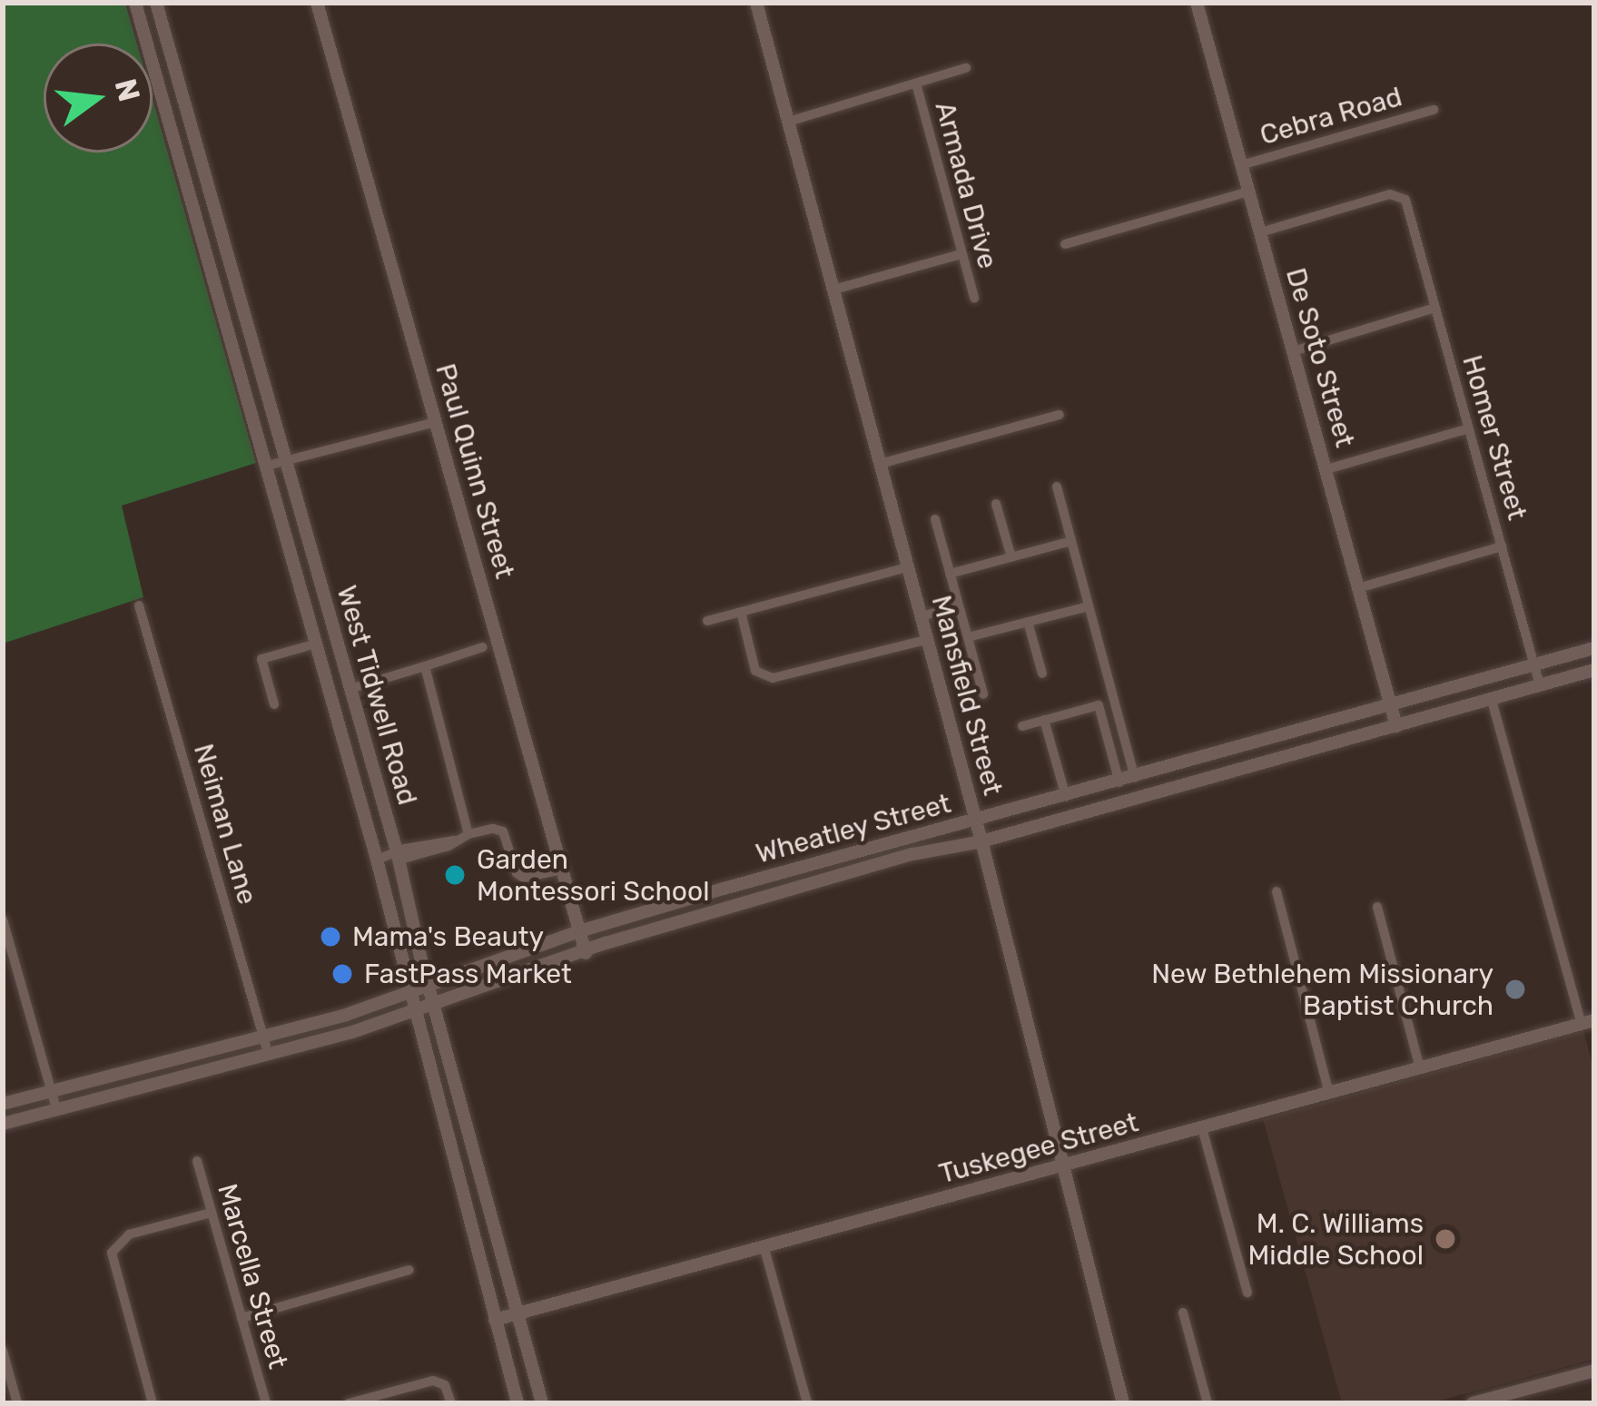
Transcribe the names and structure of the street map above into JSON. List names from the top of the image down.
{
  "streets": {
    "main road": [
      "De Soto Street",
      "Paul Quinn Street",
      "West Tidwell Road",
      "Mansfield Street",
      "Wheatley Street",
      "Tuskegee Street"
    ],
    "street": [
      "Cebra Road",
      "Armada Drive",
      "Homer Street",
      "Neiman Lane",
      "Marcella Street"
    ]
  },
  "crossings": [
    ["Cebra Road", "De Soto Street"],
    ["De Soto Street", "Homer Street"],
    ["De Soto Street", "Wheatley Street"],
    ["Homer Street", "Wheatley Street"],
    ["Paul Quinn Street", "Wheatley Street"],
    ["West Tidwell Road", "Wheatley Street"],
    ["West Tidwell Road", "Tuskegee Street"],
    ["Mansfield Street", "Wheatley Street"],
    ["Mansfield Street", "Tuskegee Street"],
    ["Neiman Lane", "Wheatley Street"]
  ],
  "places": [
    "Garden Montessori School",
    "Mama's Beauty",
    "FastPass Market",
    "New Bethlehem Missionary Baptist Church",
    "M. C. Williams Middle School"
  ],
  "north": "right"
}
